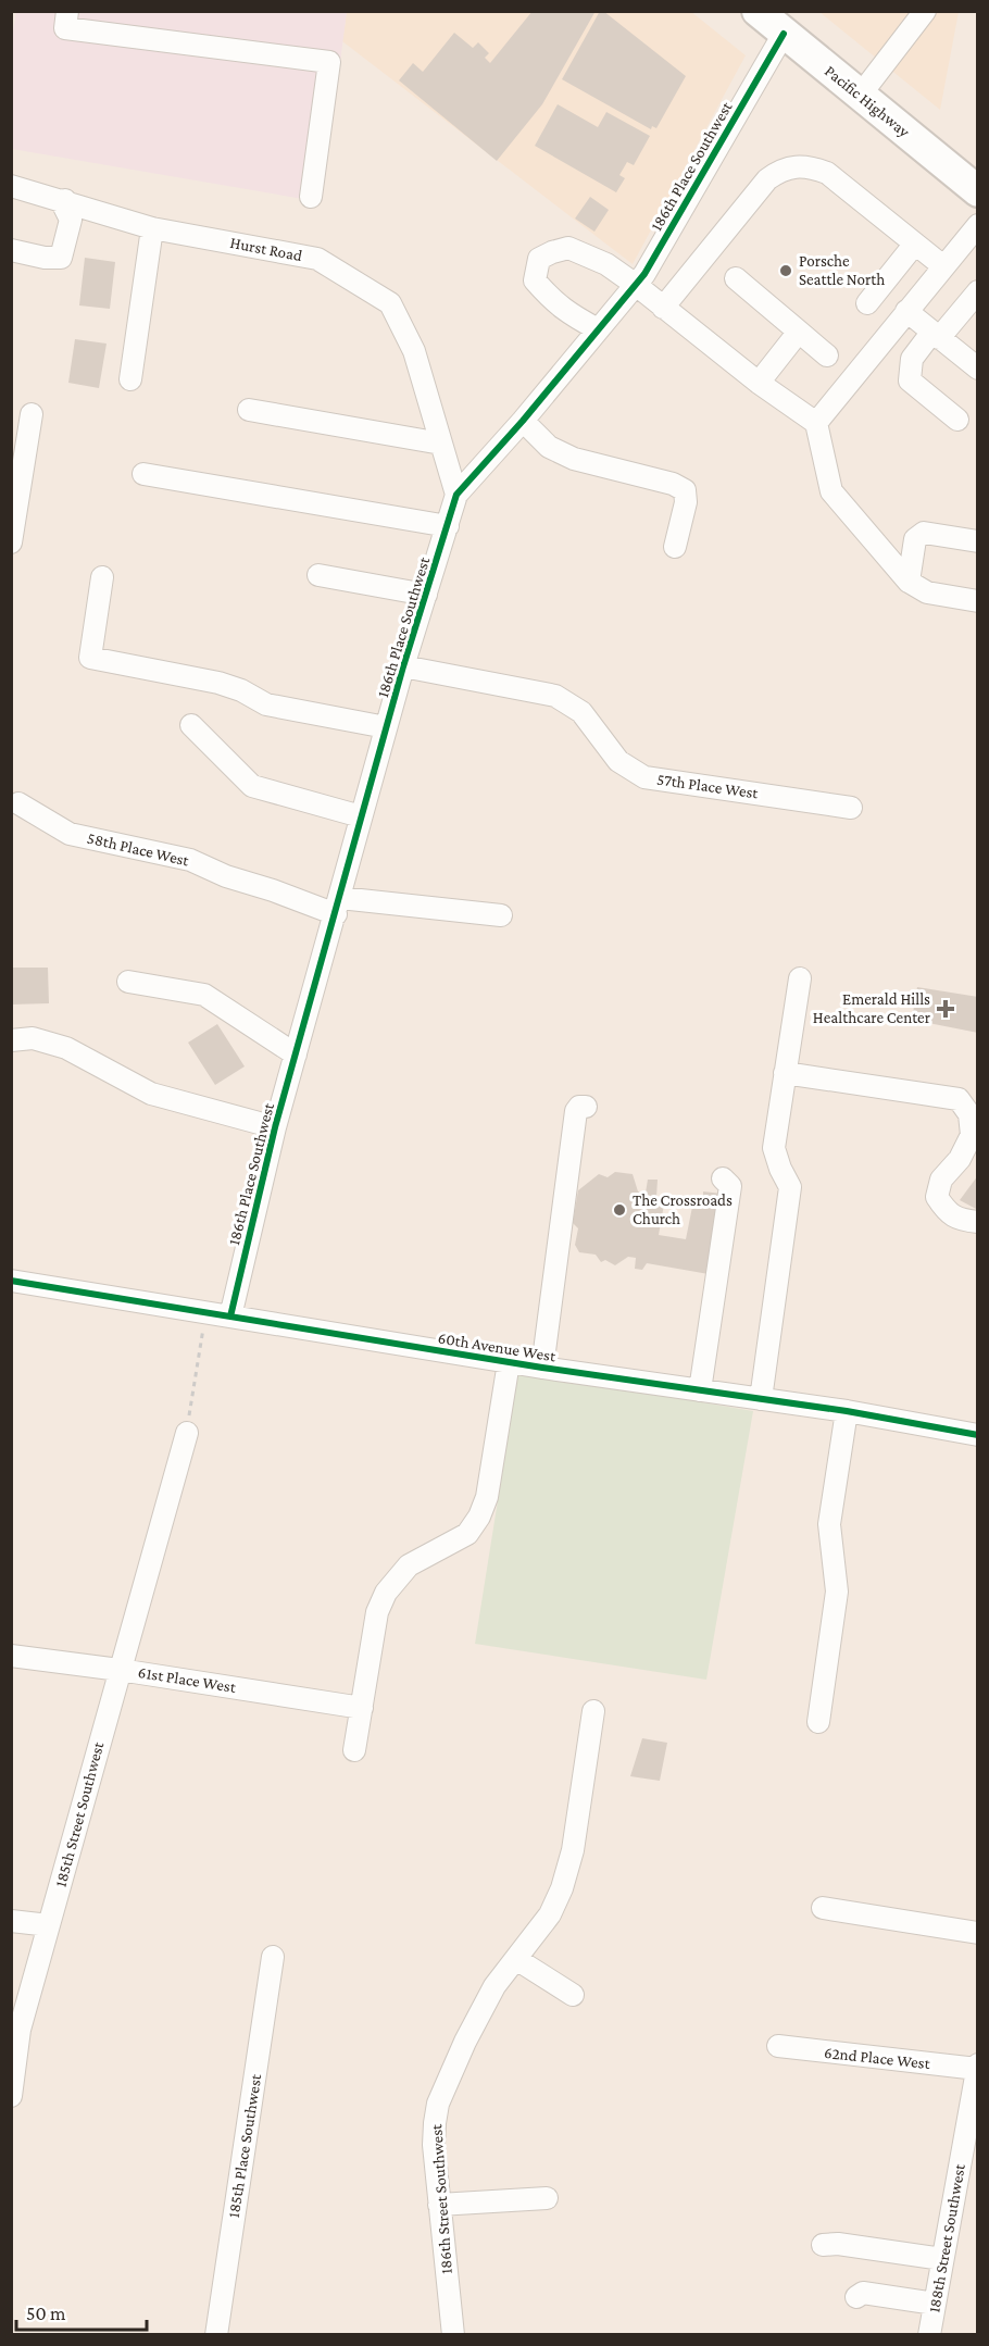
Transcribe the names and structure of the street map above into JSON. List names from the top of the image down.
{
  "streets": {
    "highway": ["Pacific Highway"],
    "street": [
      "186th Place Southwest",
      "Hurst Road",
      "57th Place West",
      "58th Place West",
      "60th Avenue West",
      "61st Place West",
      "185th Street Southwest",
      "62nd Place West",
      "185th Place Southwest",
      "186th Street Southwest",
      "188th Street Southwest"
    ]
  },
  "crossings": [
    ["Pacific Highway", "186th Place Southwest"],
    ["186th Place Southwest", "Hurst Road"],
    ["186th Place Southwest", "57th Place West"],
    ["186th Place Southwest", "58th Place West"],
    ["186th Place Southwest", "60th Avenue West"],
    ["61st Place West", "185th Street Southwest"],
    ["62nd Place West", "188th Street Southwest"]
  ],
  "places": {
    "other": ["Porsche Seattle North", "The Crossroads Church"],
    "health": ["Emerald Hills Healthcare Center"]
  },
  "scale_bar": "50 m"
}
